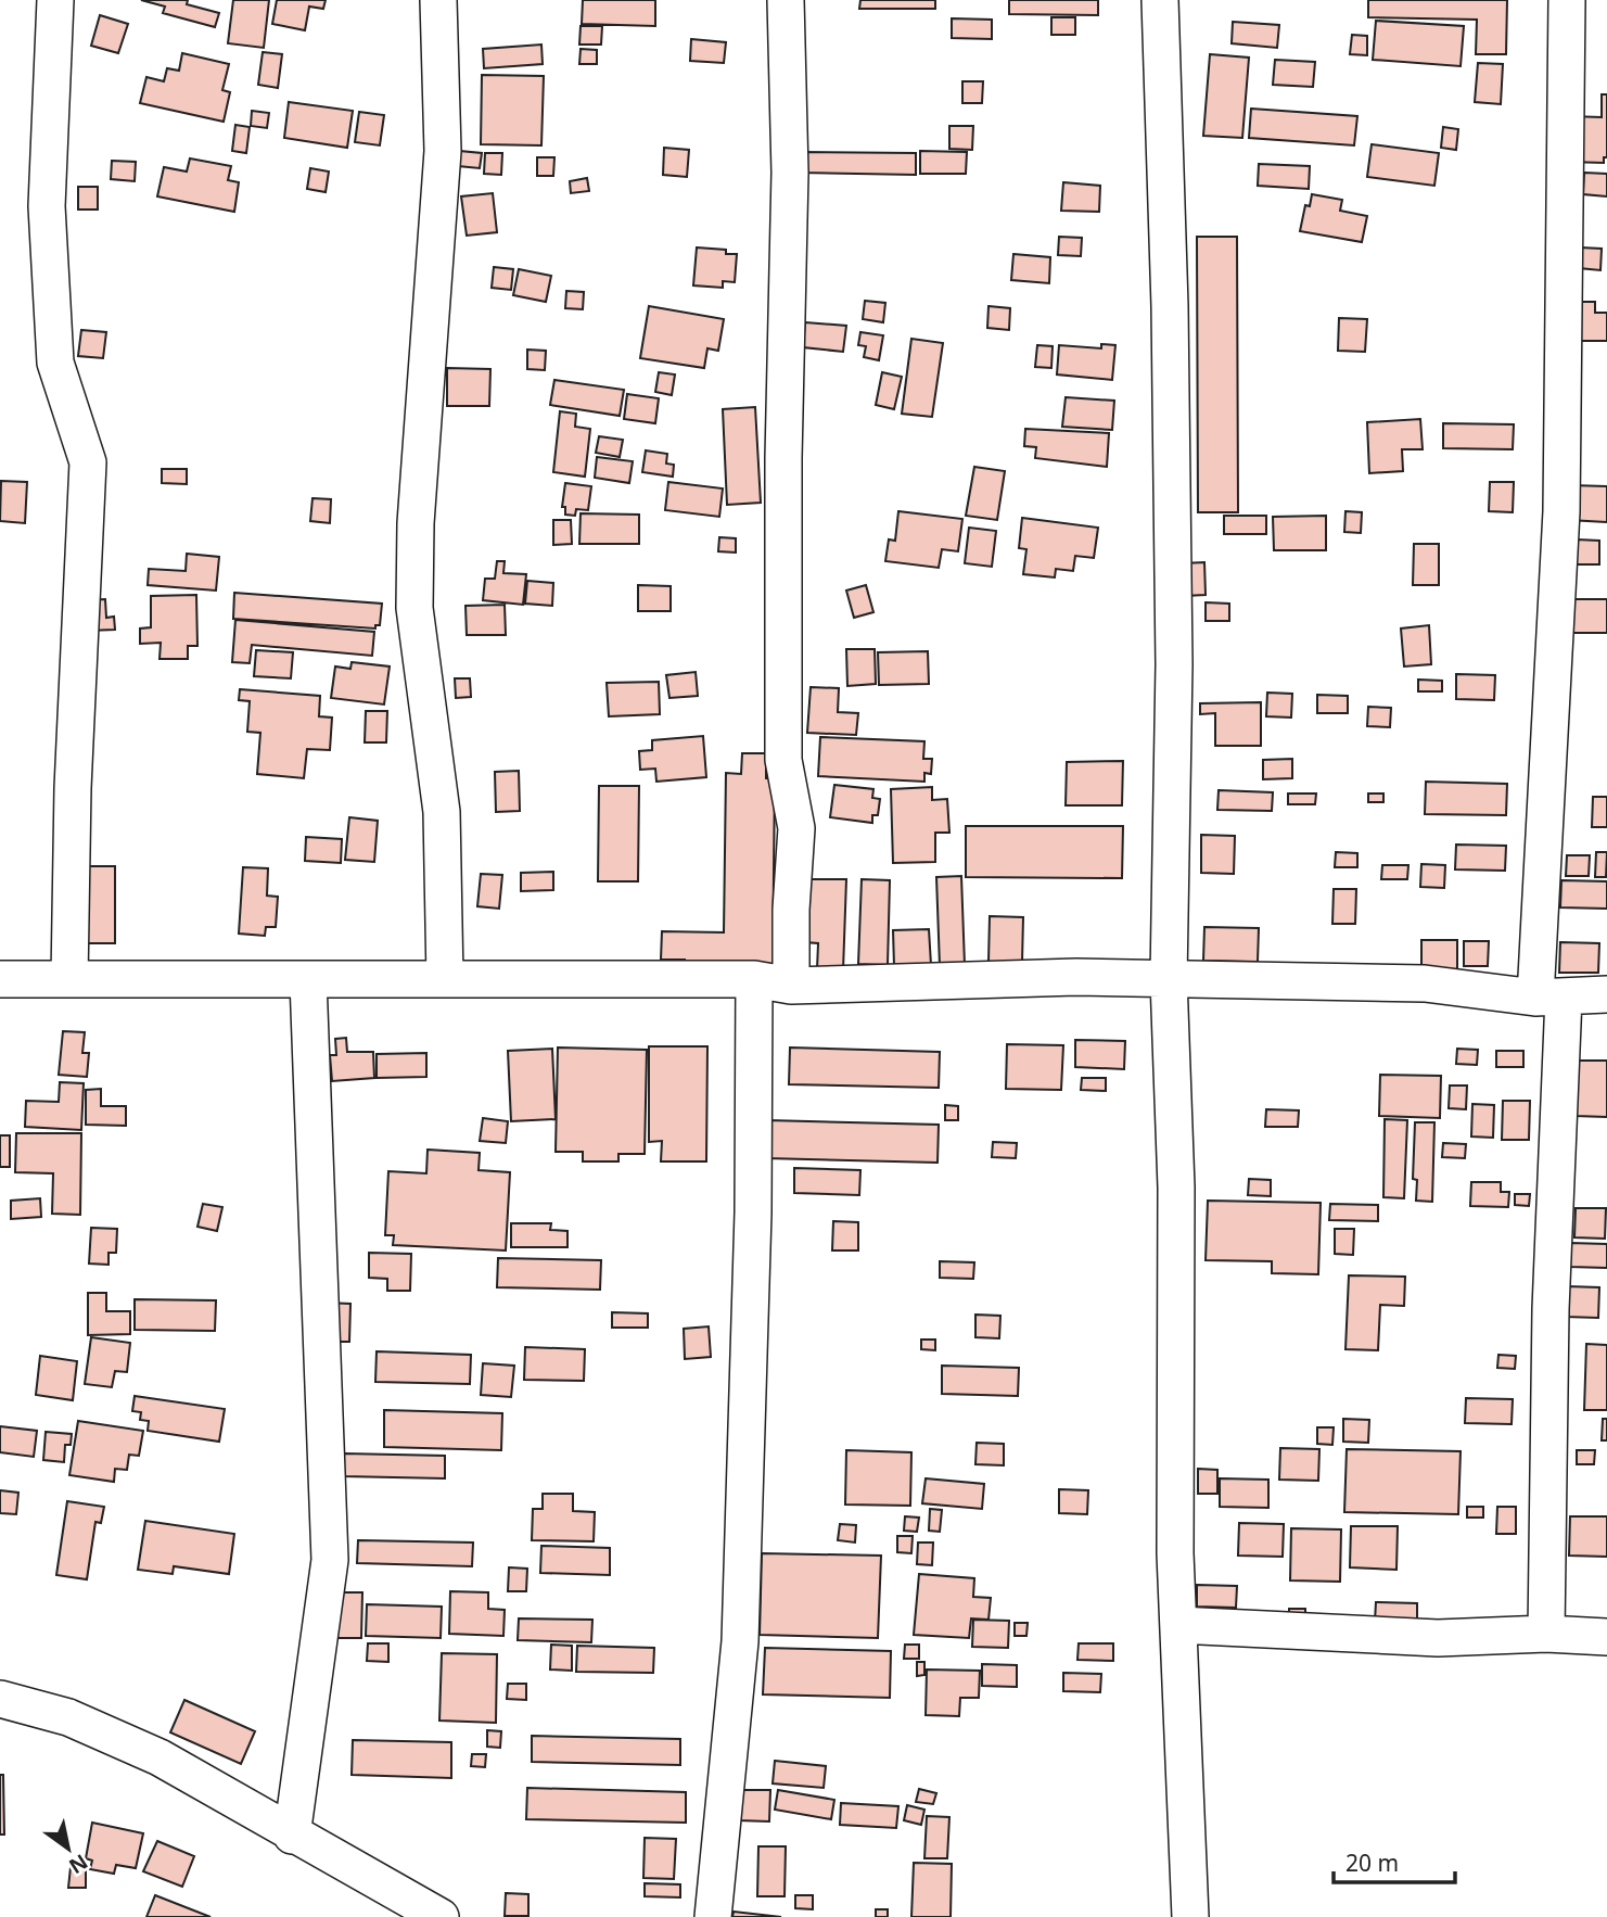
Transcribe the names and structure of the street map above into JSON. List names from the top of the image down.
{
  "scale_bar": "20 m",
  "north": "bottom right"
}
